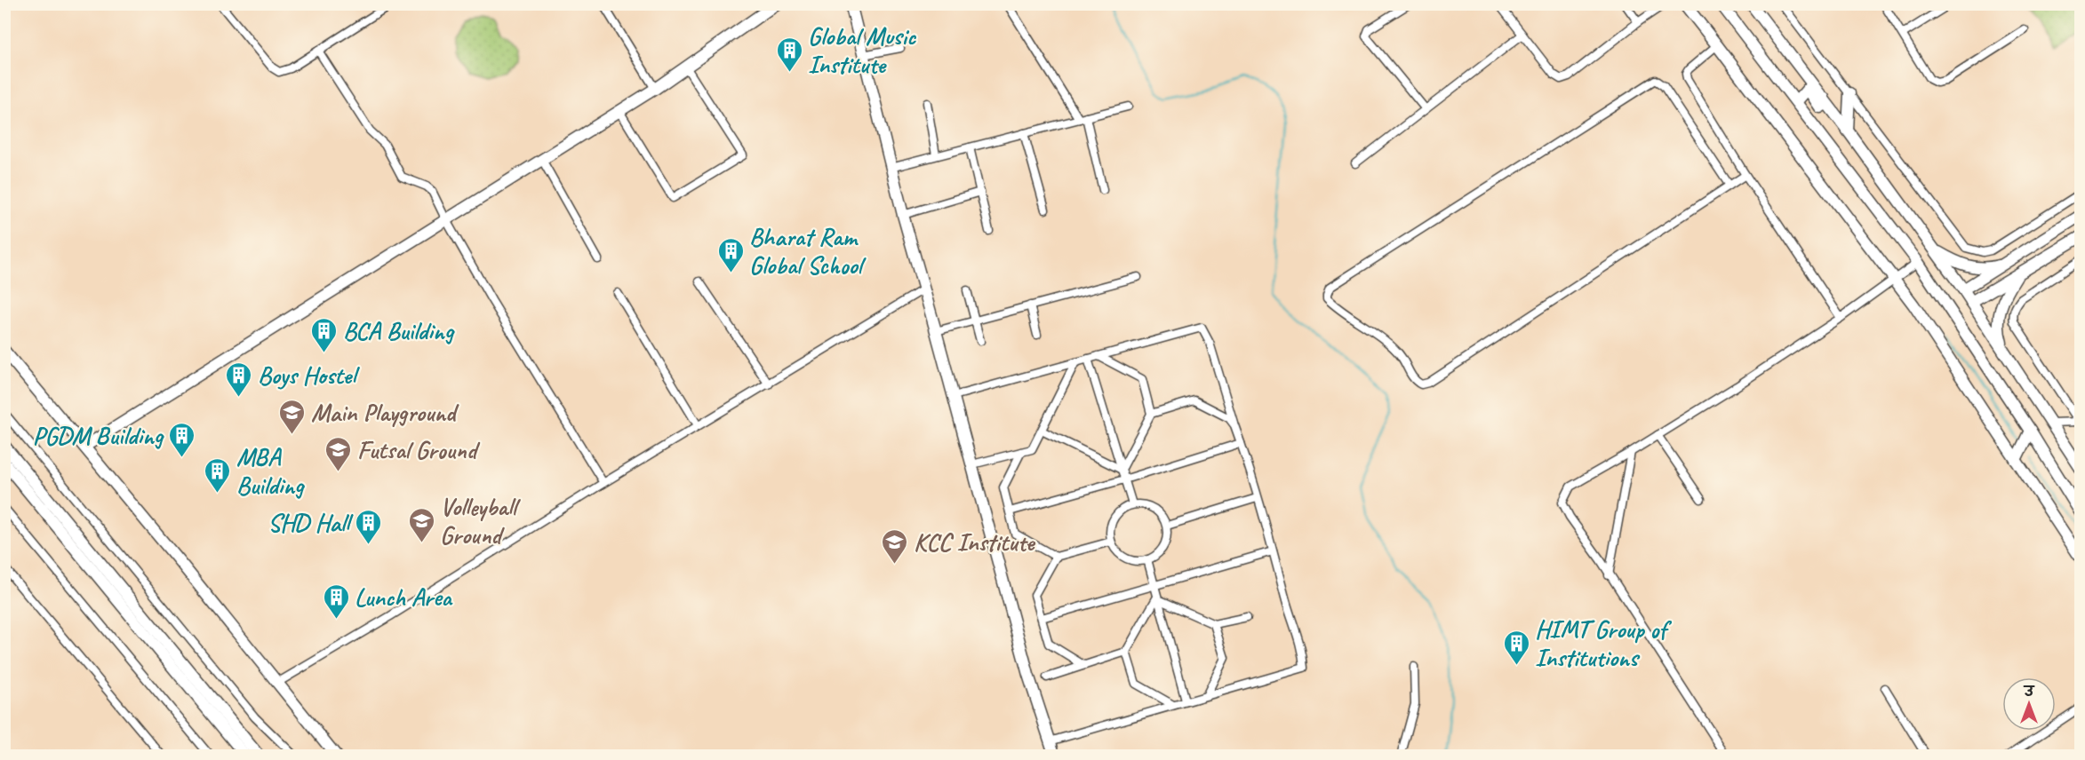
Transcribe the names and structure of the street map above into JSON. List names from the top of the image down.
{
  "places": {
    "building": [
      "Global Music Institute",
      "Bharat Ram Global School",
      "BCA Building",
      "Boys Hostel",
      "PGDM Building",
      "MBA Building",
      "SHD Hall",
      "Lunch Area",
      "HIMT Group of Institutions"
    ],
    "school or university": [
      "Main Playground",
      "Futsal Ground",
      "Volleyball Ground",
      "KCC Institute"
    ]
  },
  "north": "top"
}
